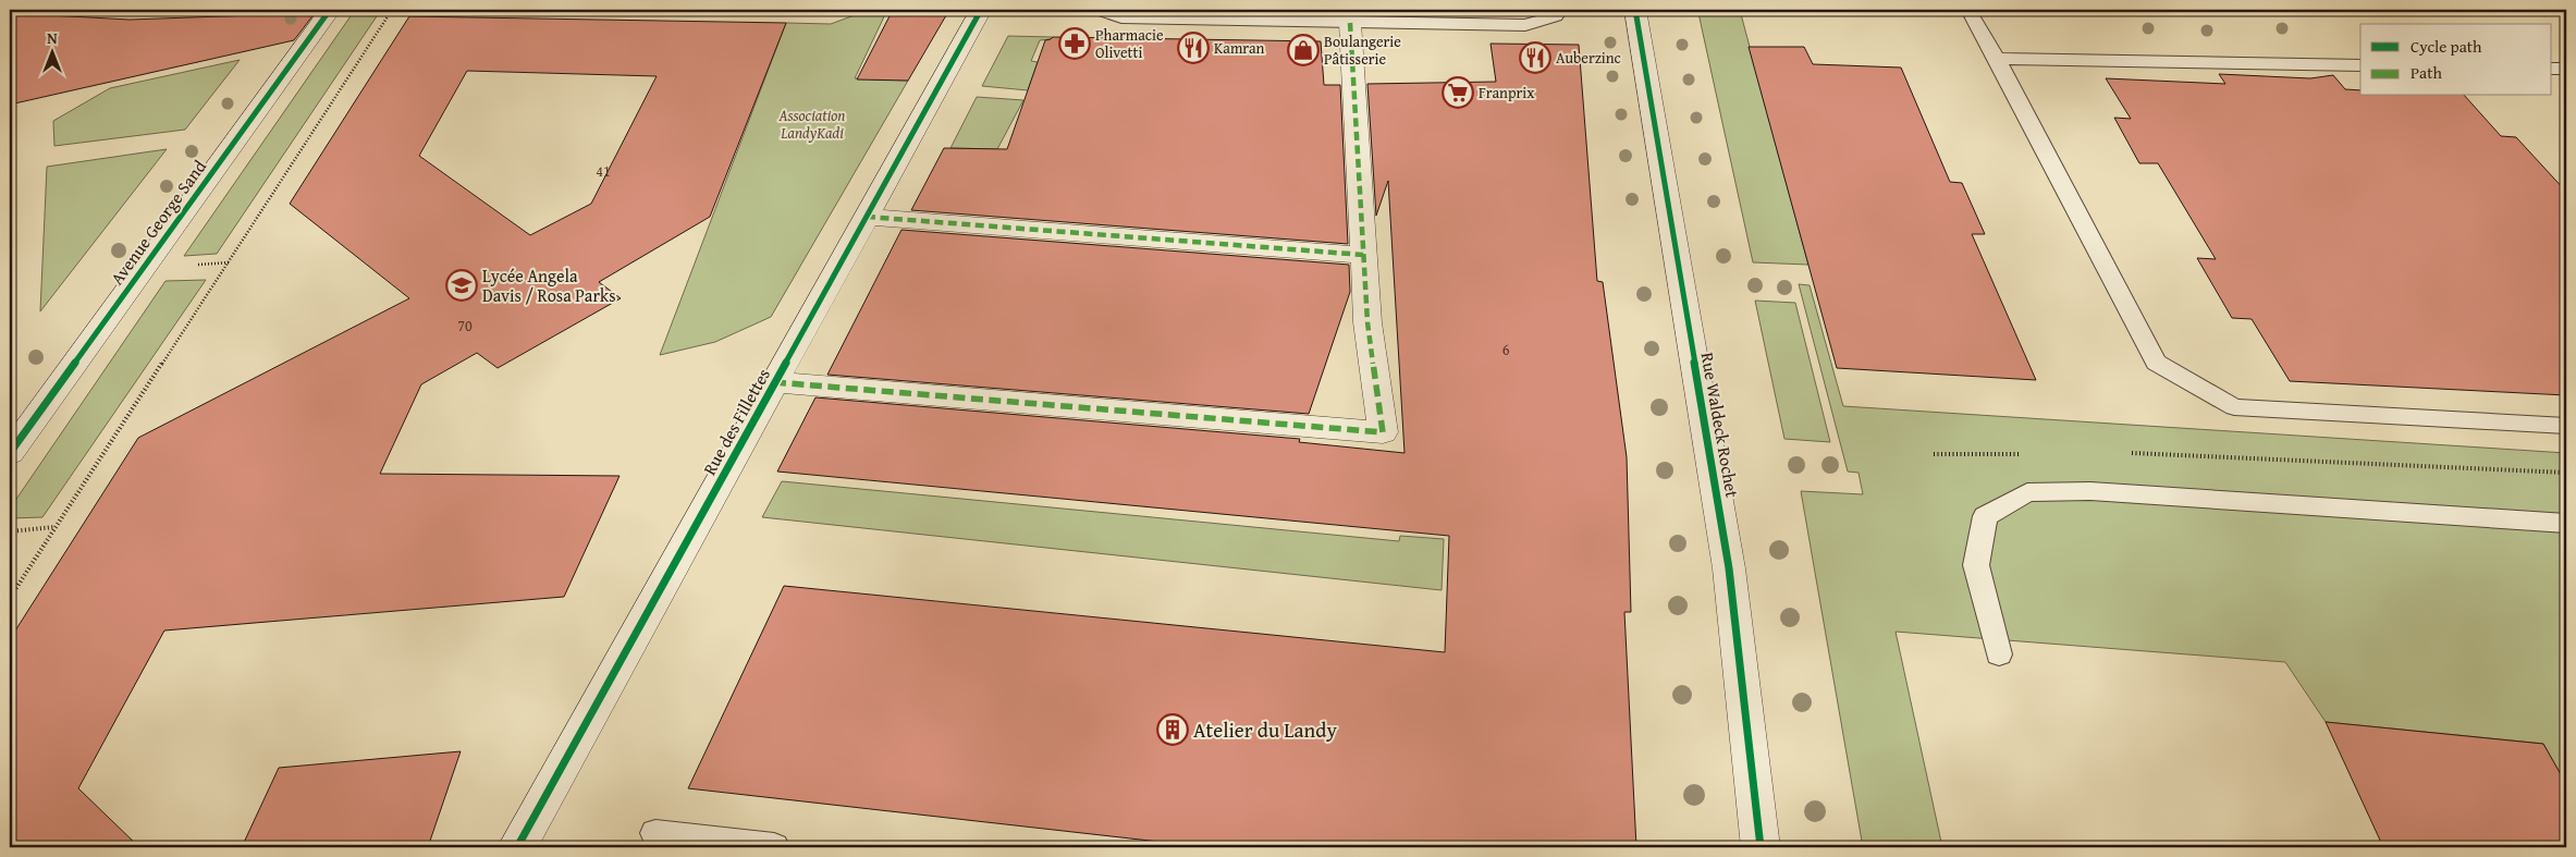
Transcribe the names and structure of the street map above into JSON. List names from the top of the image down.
{
  "streets": {
    "street": ["Avenue George Sand", "Rue des Fillettes", "Rue Waldeck Rochet"]
  },
  "parks": ["Association LandyKadi"],
  "places": {
    "pharmacy": ["Pharmacie Olivetti"],
    "restaurant": ["Kamran", "Auberzinc"],
    "shop": ["Boulangerie Pâtisserie"],
    "supermarket": ["Franprix"],
    "school or university": ["Lycée Angela Davis / Rosa Parks"],
    "building": ["Atelier du Landy"]
  },
  "house_numbers": ["41", "70", "6"],
  "legend": ["Cycle path", "Path"],
  "north": "top"
}
